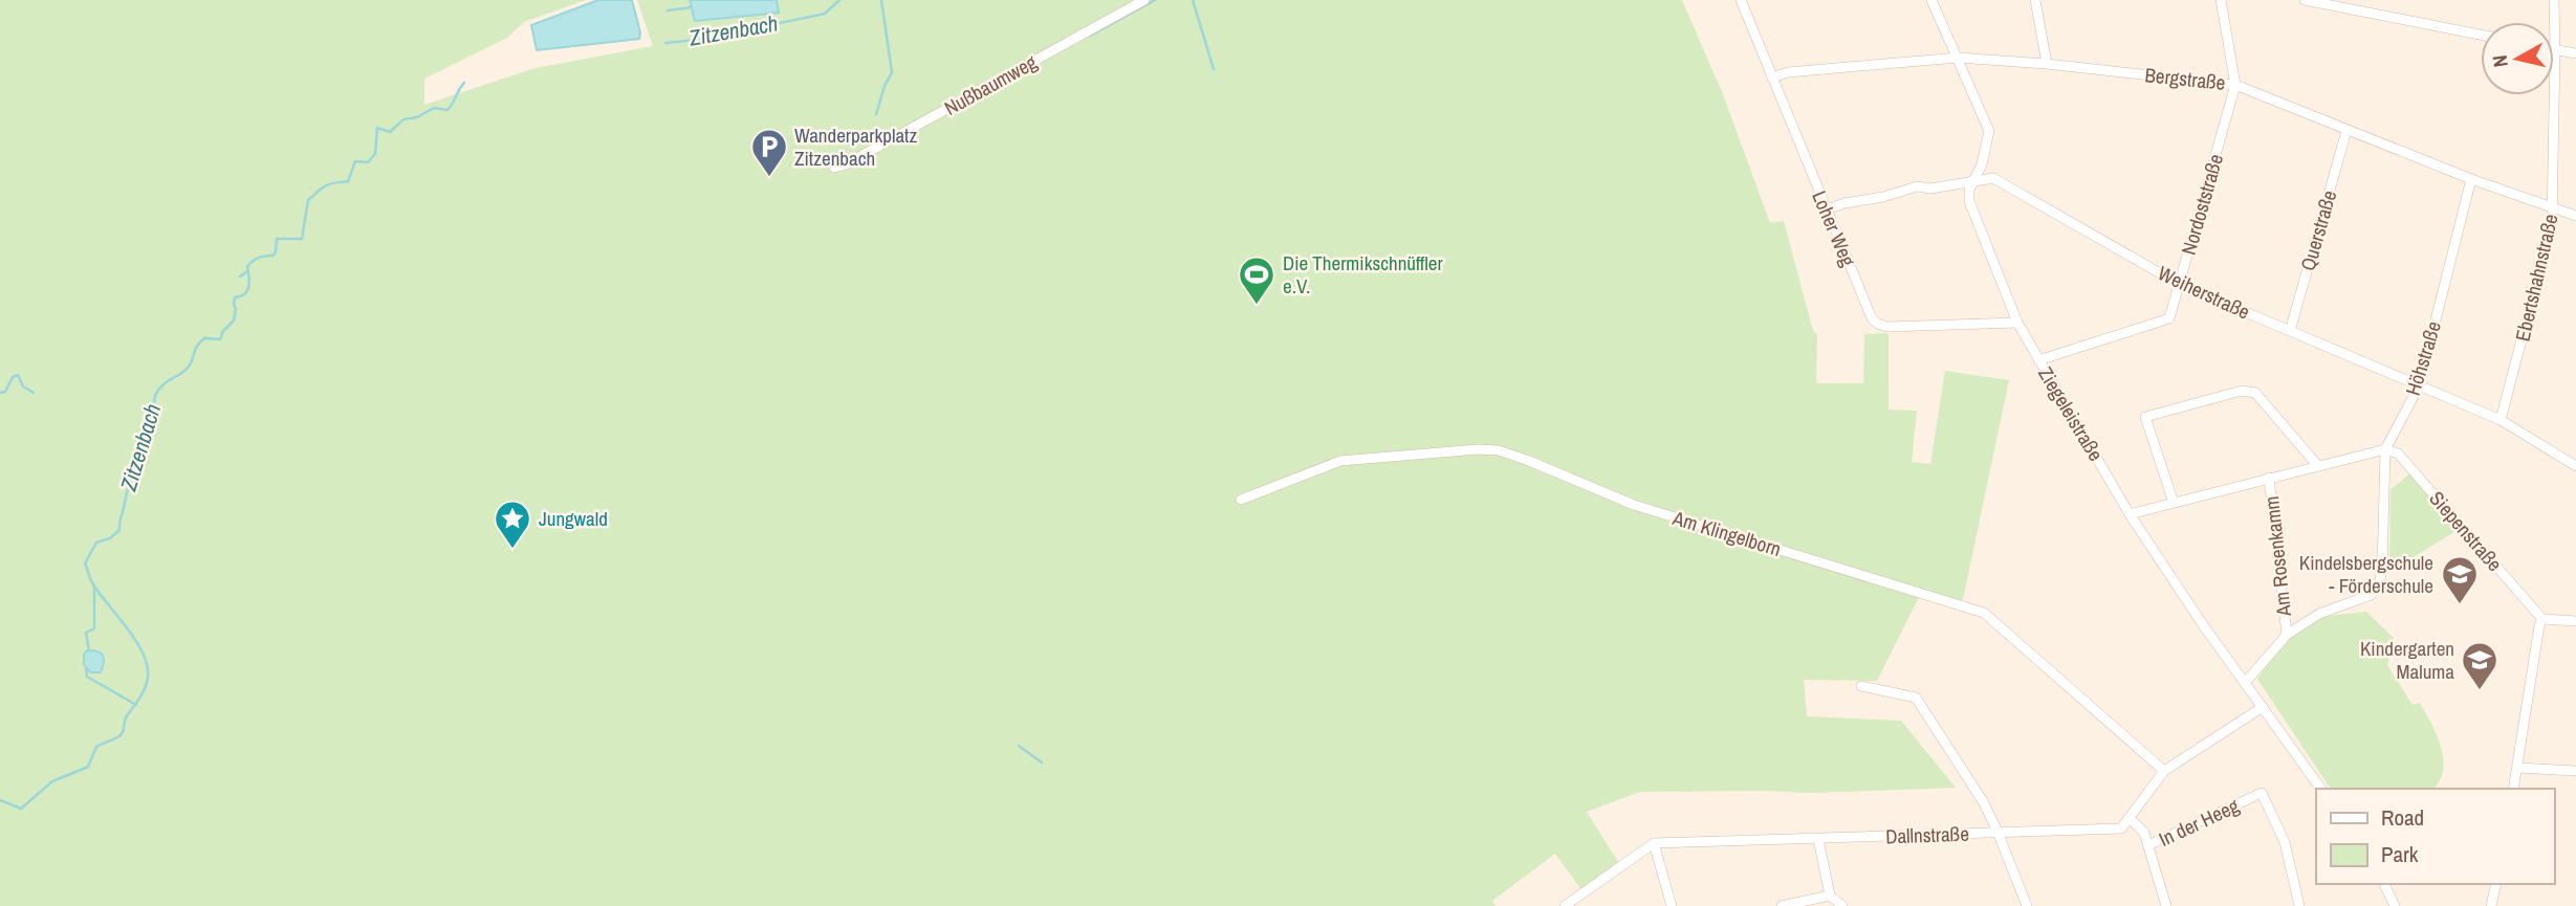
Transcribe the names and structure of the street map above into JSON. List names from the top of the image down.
{
  "streets": {
    "street": [
      "Bergstraße",
      "Nußbaumweg",
      "Nordoststraße",
      "Loher Weg",
      "Querstraße",
      "Ebertshahnstraße",
      "Weiherstraße",
      "Höhstraße",
      "Ziegeleistraße",
      "Siepenstraße",
      "Am Klingelborn",
      "Am Rosenkamm",
      "In der Heeg",
      "Dallnstraße"
    ]
  },
  "crossings": [
    ["Bergstraße", "Nordoststraße"],
    ["Bergstraße", "Loher Weg"],
    ["Bergstraße", "Querstraße"],
    ["Bergstraße", "Ebertshahnstraße"],
    ["Bergstraße", "Höhstraße"],
    ["Bergstraße", "Ziegeleistraße"],
    ["Nordoststraße", "Weiherstraße"],
    ["Nordoststraße", "Ziegeleistraße"],
    ["Loher Weg", "Weiherstraße"],
    ["Loher Weg", "Ziegeleistraße"],
    ["Querstraße", "Weiherstraße"],
    ["Ebertshahnstraße", "Weiherstraße"],
    ["Weiherstraße", "Höhstraße"],
    ["Weiherstraße", "Ziegeleistraße"],
    ["Höhstraße", "Ziegeleistraße"],
    ["Höhstraße", "Siepenstraße"],
    ["Höhstraße", "Am Rosenkamm"],
    ["Ziegeleistraße", "Am Rosenkamm"],
    ["Siepenstraße", "Am Rosenkamm"]
  ],
  "water": ["Zitzenbach"],
  "places": {
    "parking": ["Wanderparkplatz Zitzenbach"],
    "sports": ["Die Thermikschnüffler e.V."],
    "place": ["Jungwald"],
    "school or university": ["Kindelsbergschule - Förderschule", "Kindergarten Maluma"]
  },
  "legend": ["Road", "Park"],
  "north": "left"
}
